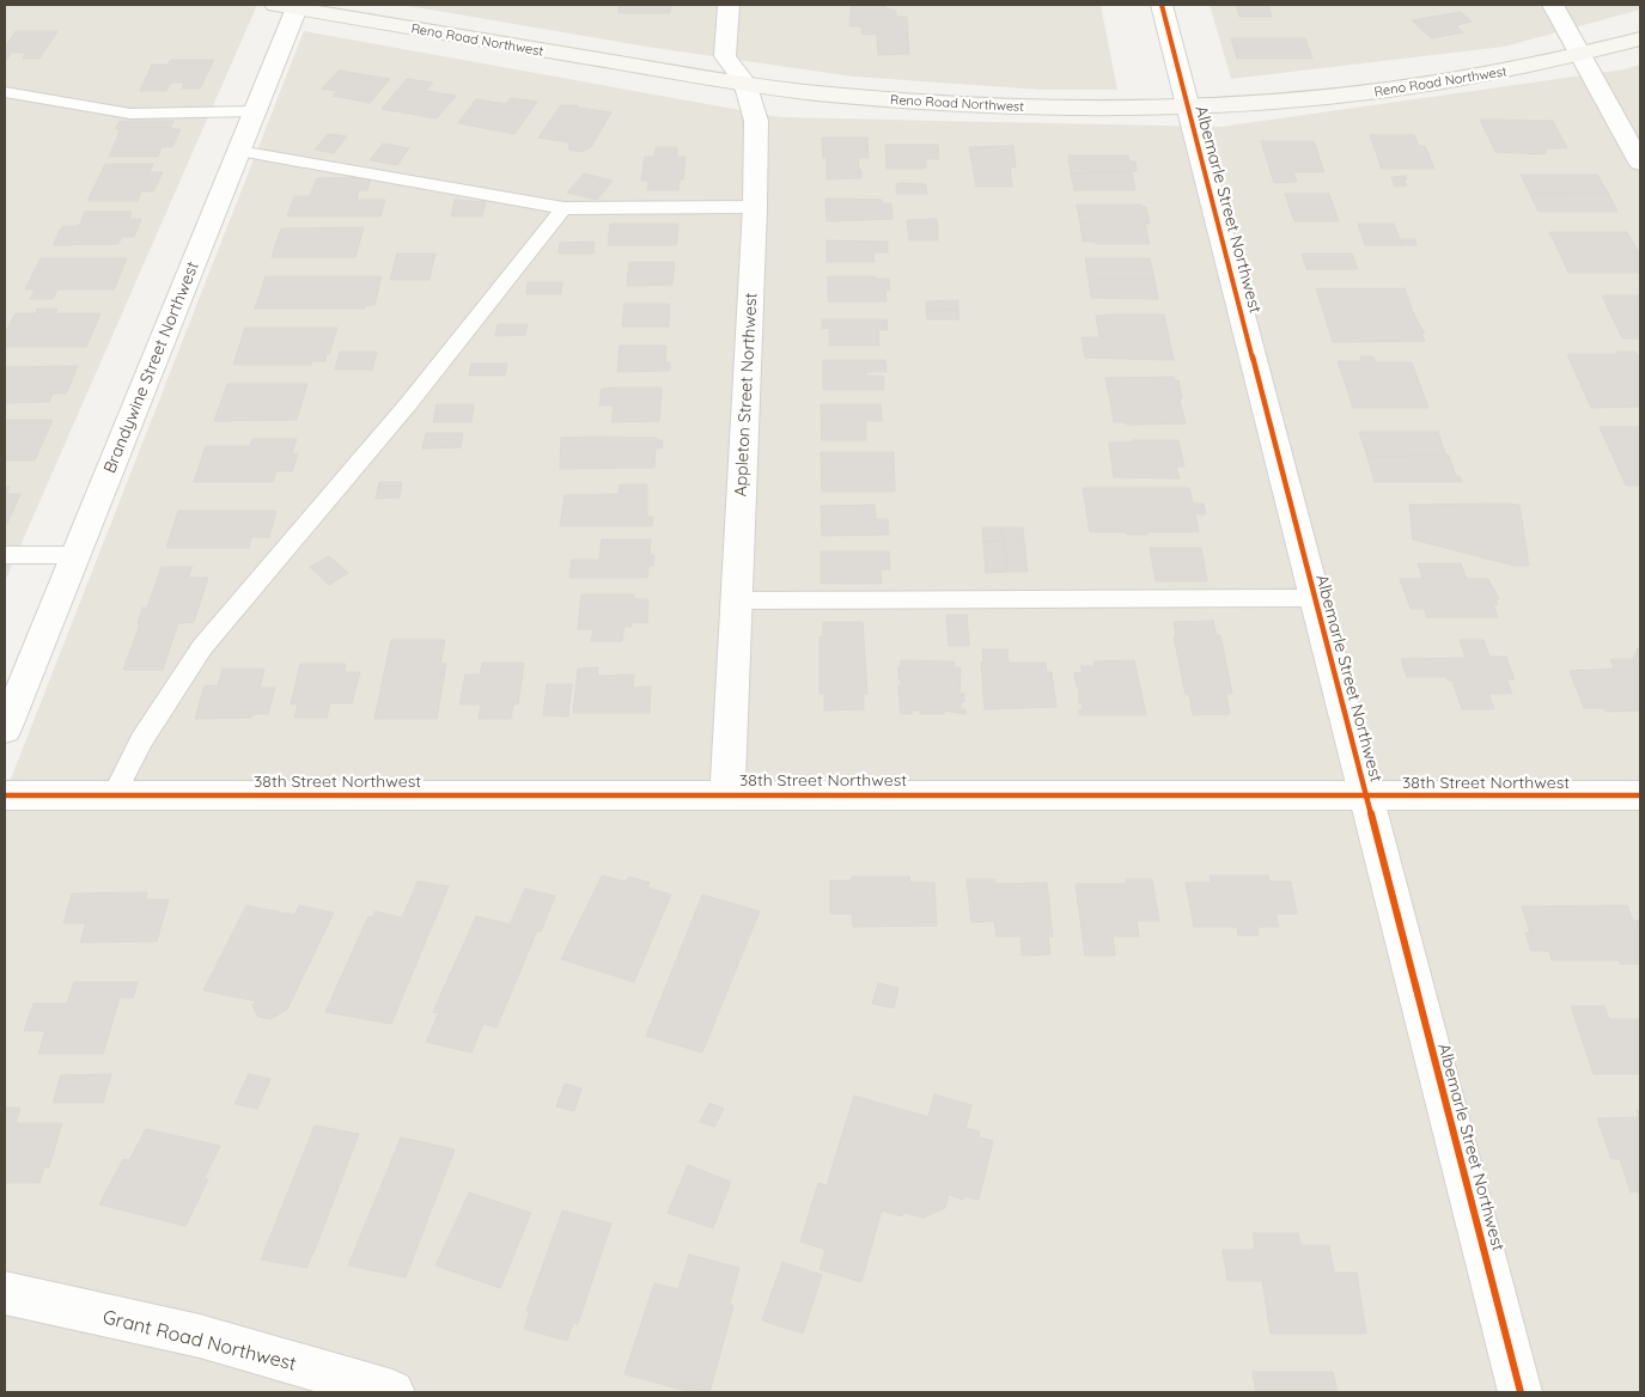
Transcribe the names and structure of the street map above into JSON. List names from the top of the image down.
{
  "streets": {
    "main road": ["Reno Road Northwest"],
    "street": [
      "Albemarle Street Northwest",
      "Brandywine Street Northwest",
      "Appleton Street Northwest",
      "38th Street Northwest",
      "Grant Road Northwest"
    ]
  },
  "crossings": [
    ["Reno Road Northwest", "Albemarle Street Northwest"],
    ["Reno Road Northwest", "Brandywine Street Northwest"],
    ["Reno Road Northwest", "Appleton Street Northwest"],
    ["Albemarle Street Northwest", "38th Street Northwest"],
    ["Appleton Street Northwest", "38th Street Northwest"]
  ]
}
